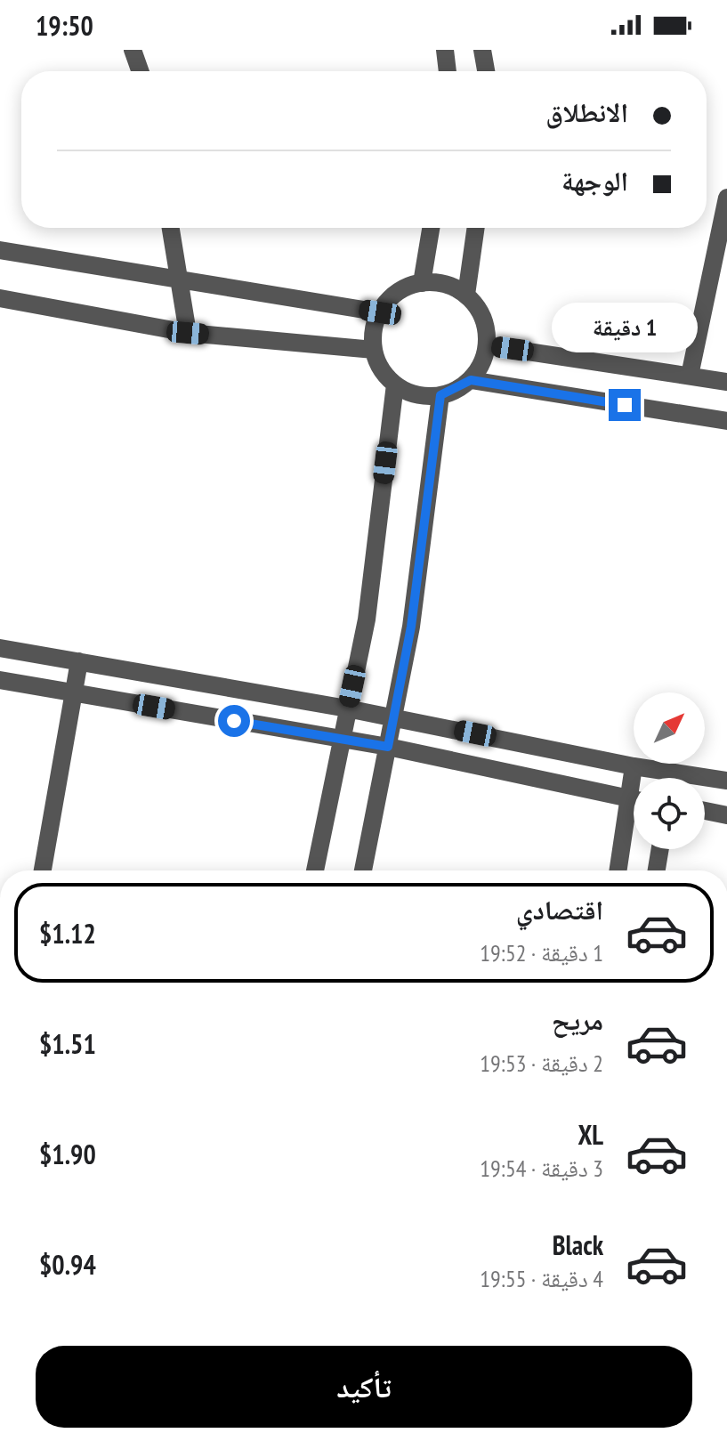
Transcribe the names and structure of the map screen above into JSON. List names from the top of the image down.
{
  "north": "top right",
  "page": {
    "status": "19:50",
    "banner": ["الانطلاق", "الوجهة"],
    "bubble": "1 دقيقة",
    "list": [
      {
        "name": "اقتصادي",
        "note": "1 دقيقة · 19:52",
        "value": "$1.12"
      },
      {
        "name": "مريح",
        "note": "2 دقيقة · 19:53",
        "value": "$1.51"
      },
      {
        "name": "XL",
        "note": "3 دقيقة · 19:54",
        "value": "$1.90"
      },
      {
        "name": "Black",
        "note": "4 دقيقة · 19:55",
        "value": "$0.94"
      }
    ],
    "buttons": "تأكيد"
  }
}
